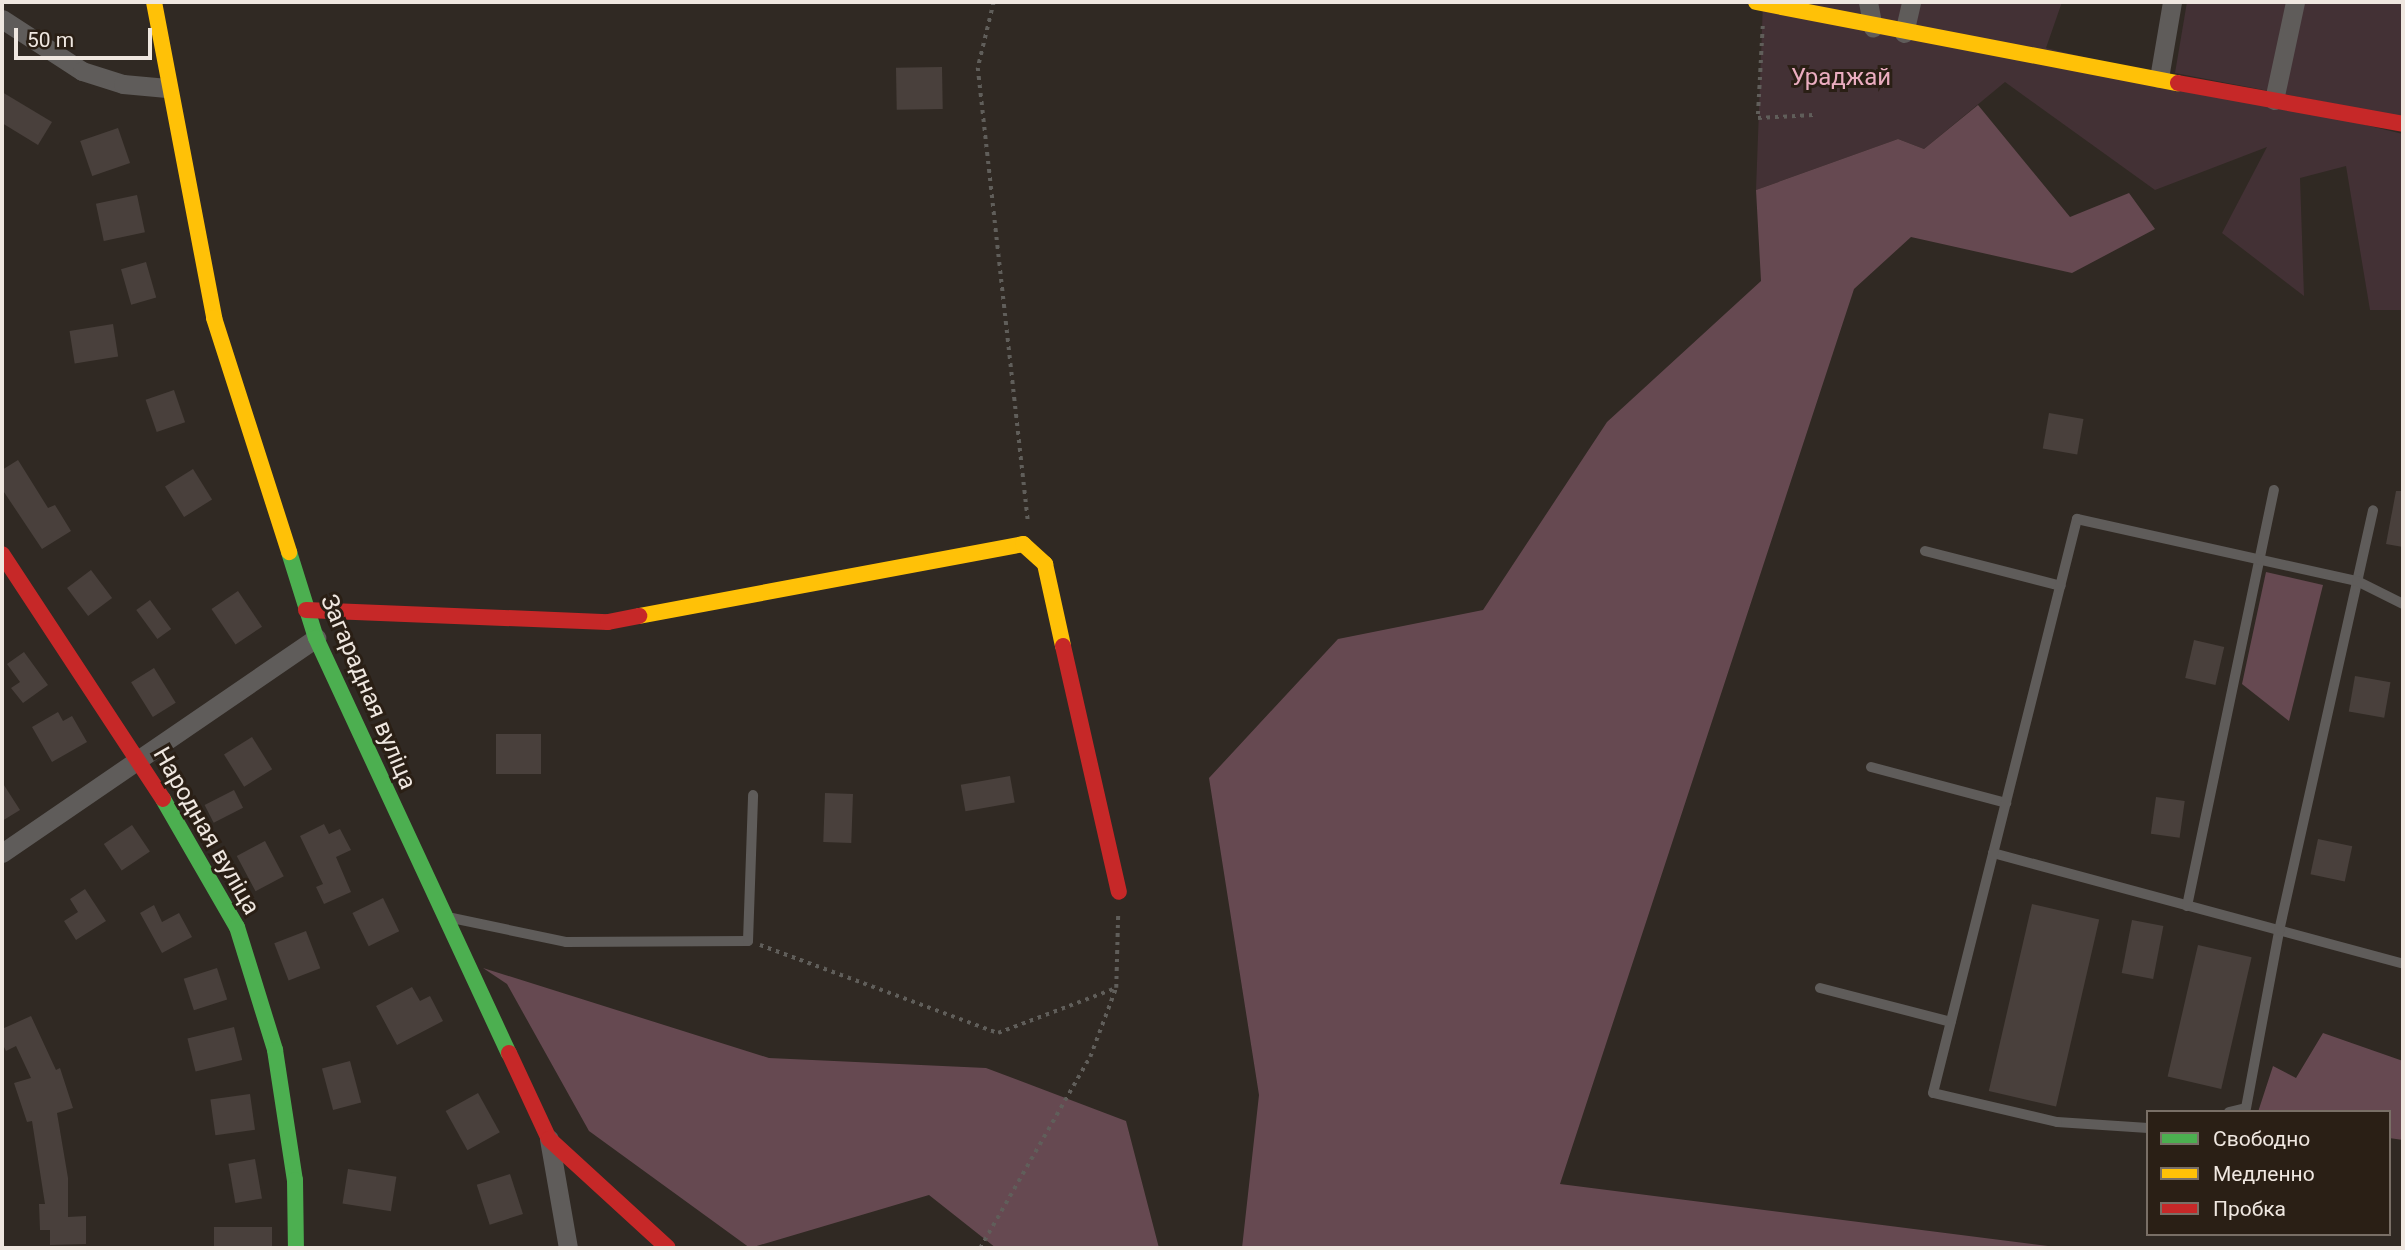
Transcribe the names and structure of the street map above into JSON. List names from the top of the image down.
{
  "streets": {
    "street": ["Загарадная вуліца", "Народная вуліца"]
  },
  "parks": ["Ураджай"],
  "legend": ["Свободно", "Медленно", "Пробка"],
  "scale_bar": "50 m"
}
